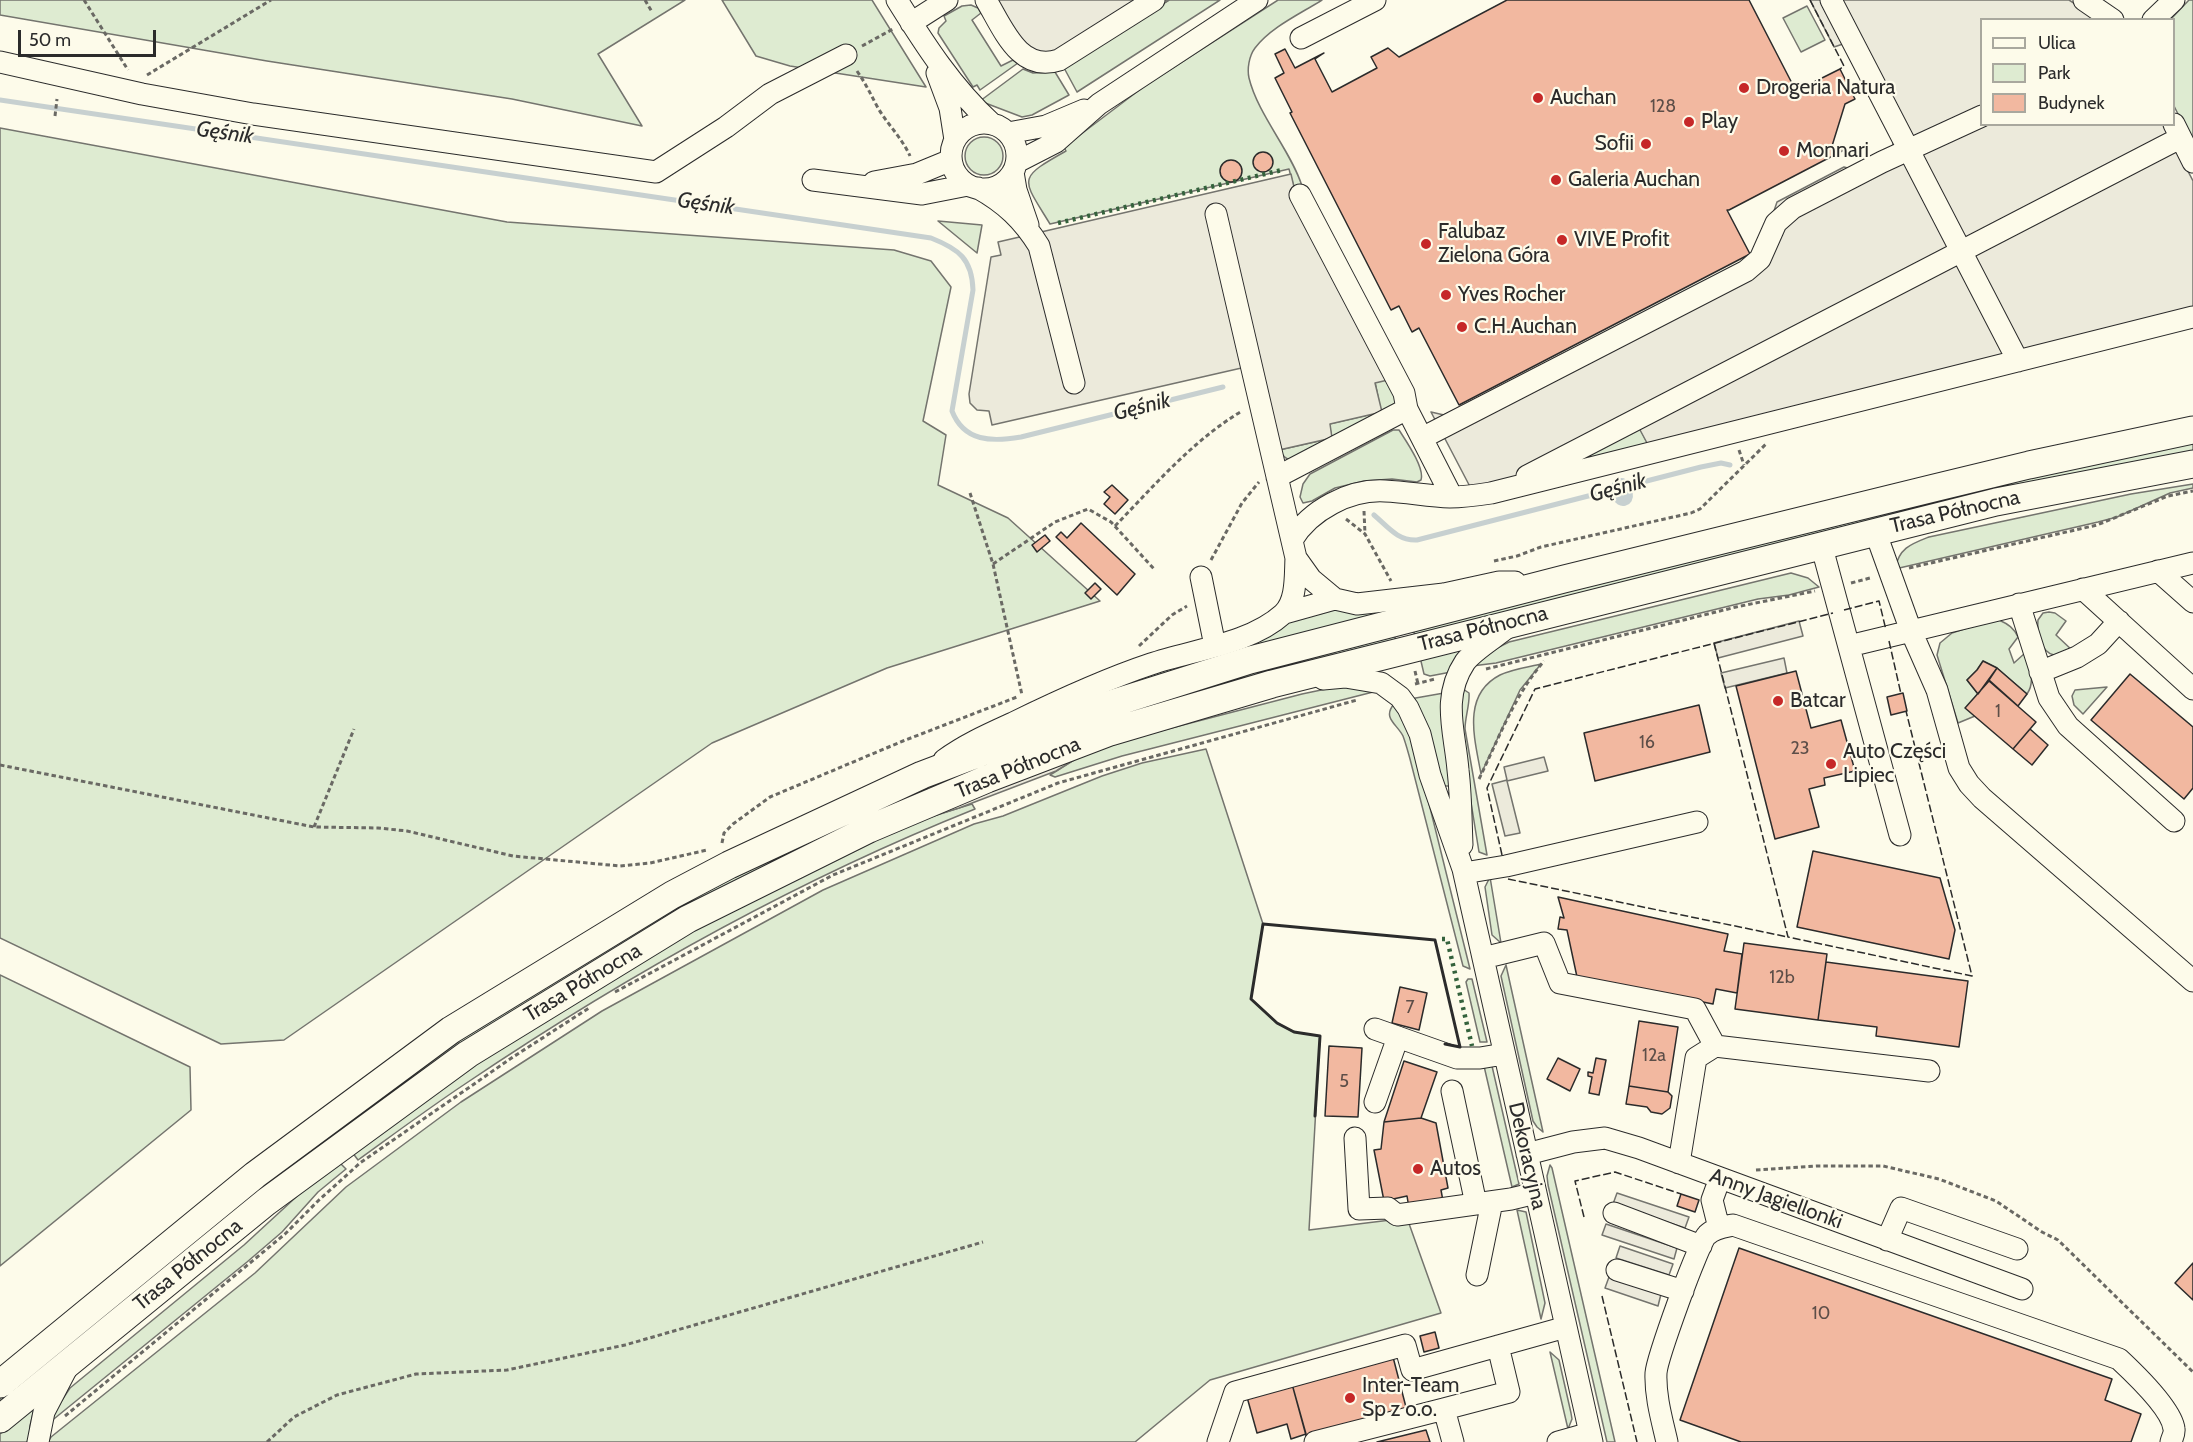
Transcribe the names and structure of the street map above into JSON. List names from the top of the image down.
{
  "streets": {
    "main road": ["Trasa Północna"],
    "street": ["Dekoracyjna", "Anny Jagiellonki"]
  },
  "crossings": [
    ["Trasa Północna", "Dekoracyjna"],
    ["Dekoracyjna", "Anny Jagiellonki"]
  ],
  "water": ["Gęśnik"],
  "places": [
    "Drogeria Natura",
    "Auchan",
    "Play",
    "Sofii",
    "Monnari",
    "Galeria Auchan",
    "VIVE Profit",
    "Falubaz Zielona Góra",
    "Yves Rocher",
    "C.H.Auchan",
    "Batcar",
    "Auto Części Lipiec",
    "Autos",
    "Inter-Team Sp z o.o."
  ],
  "house_numbers": [
    "128",
    "1",
    "16",
    "23",
    "12b",
    "7",
    "12a",
    "5",
    "10"
  ],
  "legend": ["Ulica", "Park", "Budynek"],
  "scale_bar": "50 m"
}
